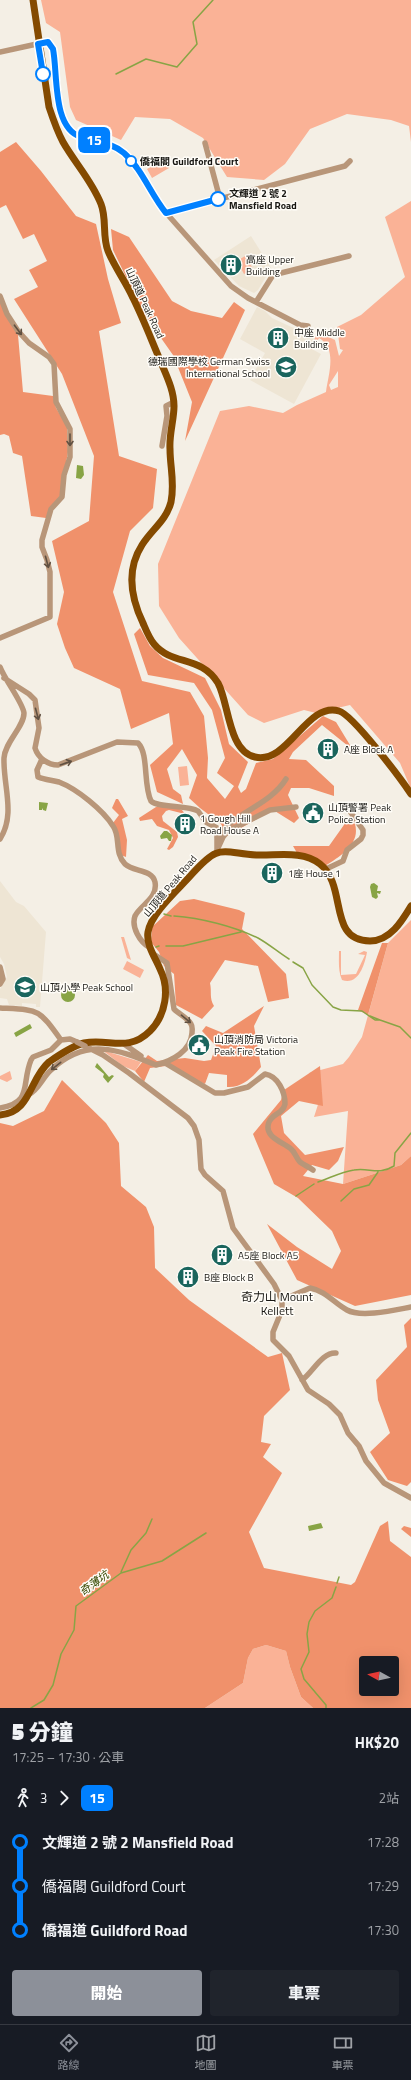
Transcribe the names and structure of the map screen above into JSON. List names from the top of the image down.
{
  "streets": {
    "main road": ["山頂道 Peak Road"]
  },
  "districts": ["奇力山 Mount Kellett"],
  "water": ["奇薄坑"],
  "places": {
    "other": ["僑福閣 Guildford Court", "文輝道 2 號 2 Mansfield Road"],
    "building": [
      "高座 Upper Building",
      "中座 Middle Building",
      "A座 Block A",
      "1 Gough Hill Road House A",
      "1座 House 1",
      "A5座 Block A5",
      "B座 Block B"
    ],
    "school or university": ["德瑞國際學校 German Swiss International School", "山頂小學 Peak School"],
    "public building": ["山頂警署 Peak Police Station", "山頂消防局 Victoria Peak Fire Station"]
  },
  "lines": ["bus line 15"],
  "north": "left",
  "page": {
    "on_map": "15",
    "heading": ["5 分鐘", "17:25 – 17:30 · 公車", "HK$20"],
    "legs": ["3", "15", "2站"],
    "list": [
      {
        "name": "文輝道 2 號 2 Mansfield Road",
        "value": "17:28"
      },
      {
        "name": "僑福閣 Guildford Court",
        "value": "17:29"
      },
      {
        "name": "僑福道 Guildford Road",
        "value": "17:30"
      }
    ],
    "buttons": ["開始", "車票"],
    "tabs": ["路線", "地圖", "車票"]
  }
}
